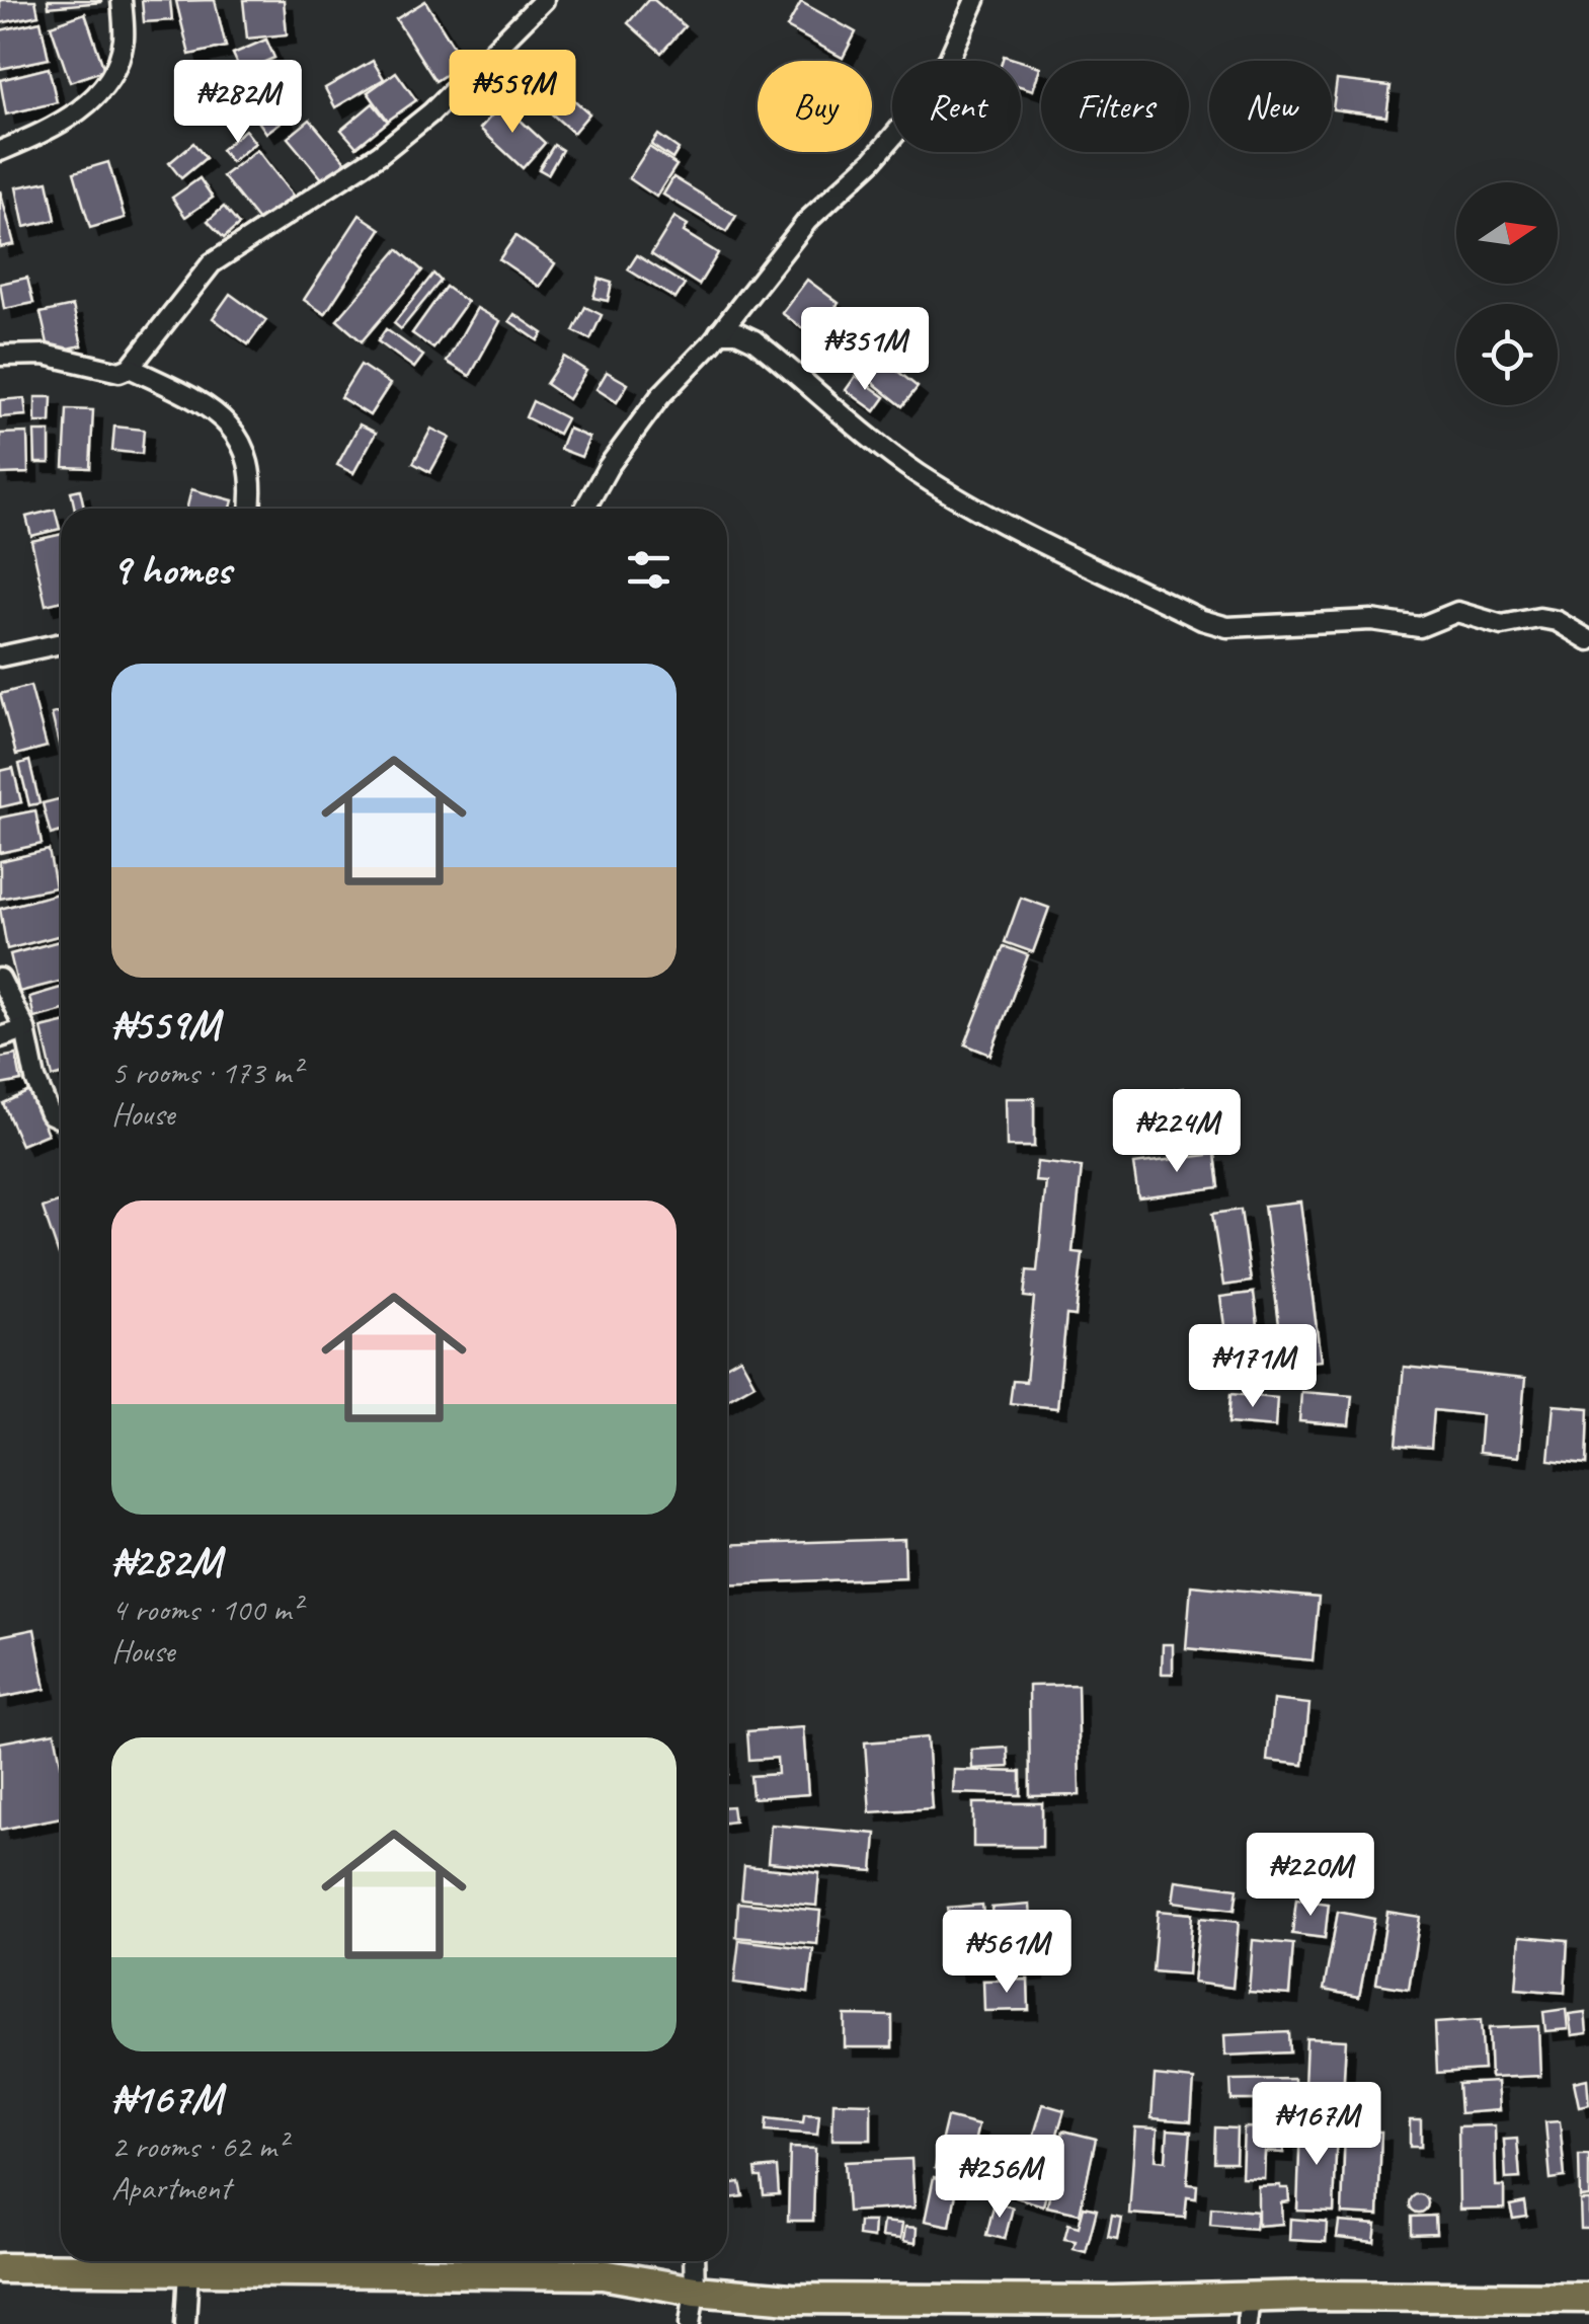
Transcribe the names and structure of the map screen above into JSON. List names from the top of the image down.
{
  "north": "right",
  "page": {
    "price": [
      "₦559M",
      "₦282M",
      "₦351M",
      "₦224M",
      "₦171M",
      "₦220M",
      "₦561M",
      "₦167M",
      "₦256M"
    ],
    "chip": [
      "Buy",
      "Rent",
      "Filters",
      "New"
    ],
    "heading": "9 homes",
    "list": [
      {
        "name": "₦559M",
        "note": "5 rooms · 173 m² · House"
      },
      {
        "name": "₦282M",
        "note": "4 rooms · 100 m² · House"
      },
      {
        "name": "₦167M",
        "note": "2 rooms · 62 m² · Apartment"
      }
    ]
  }
}
